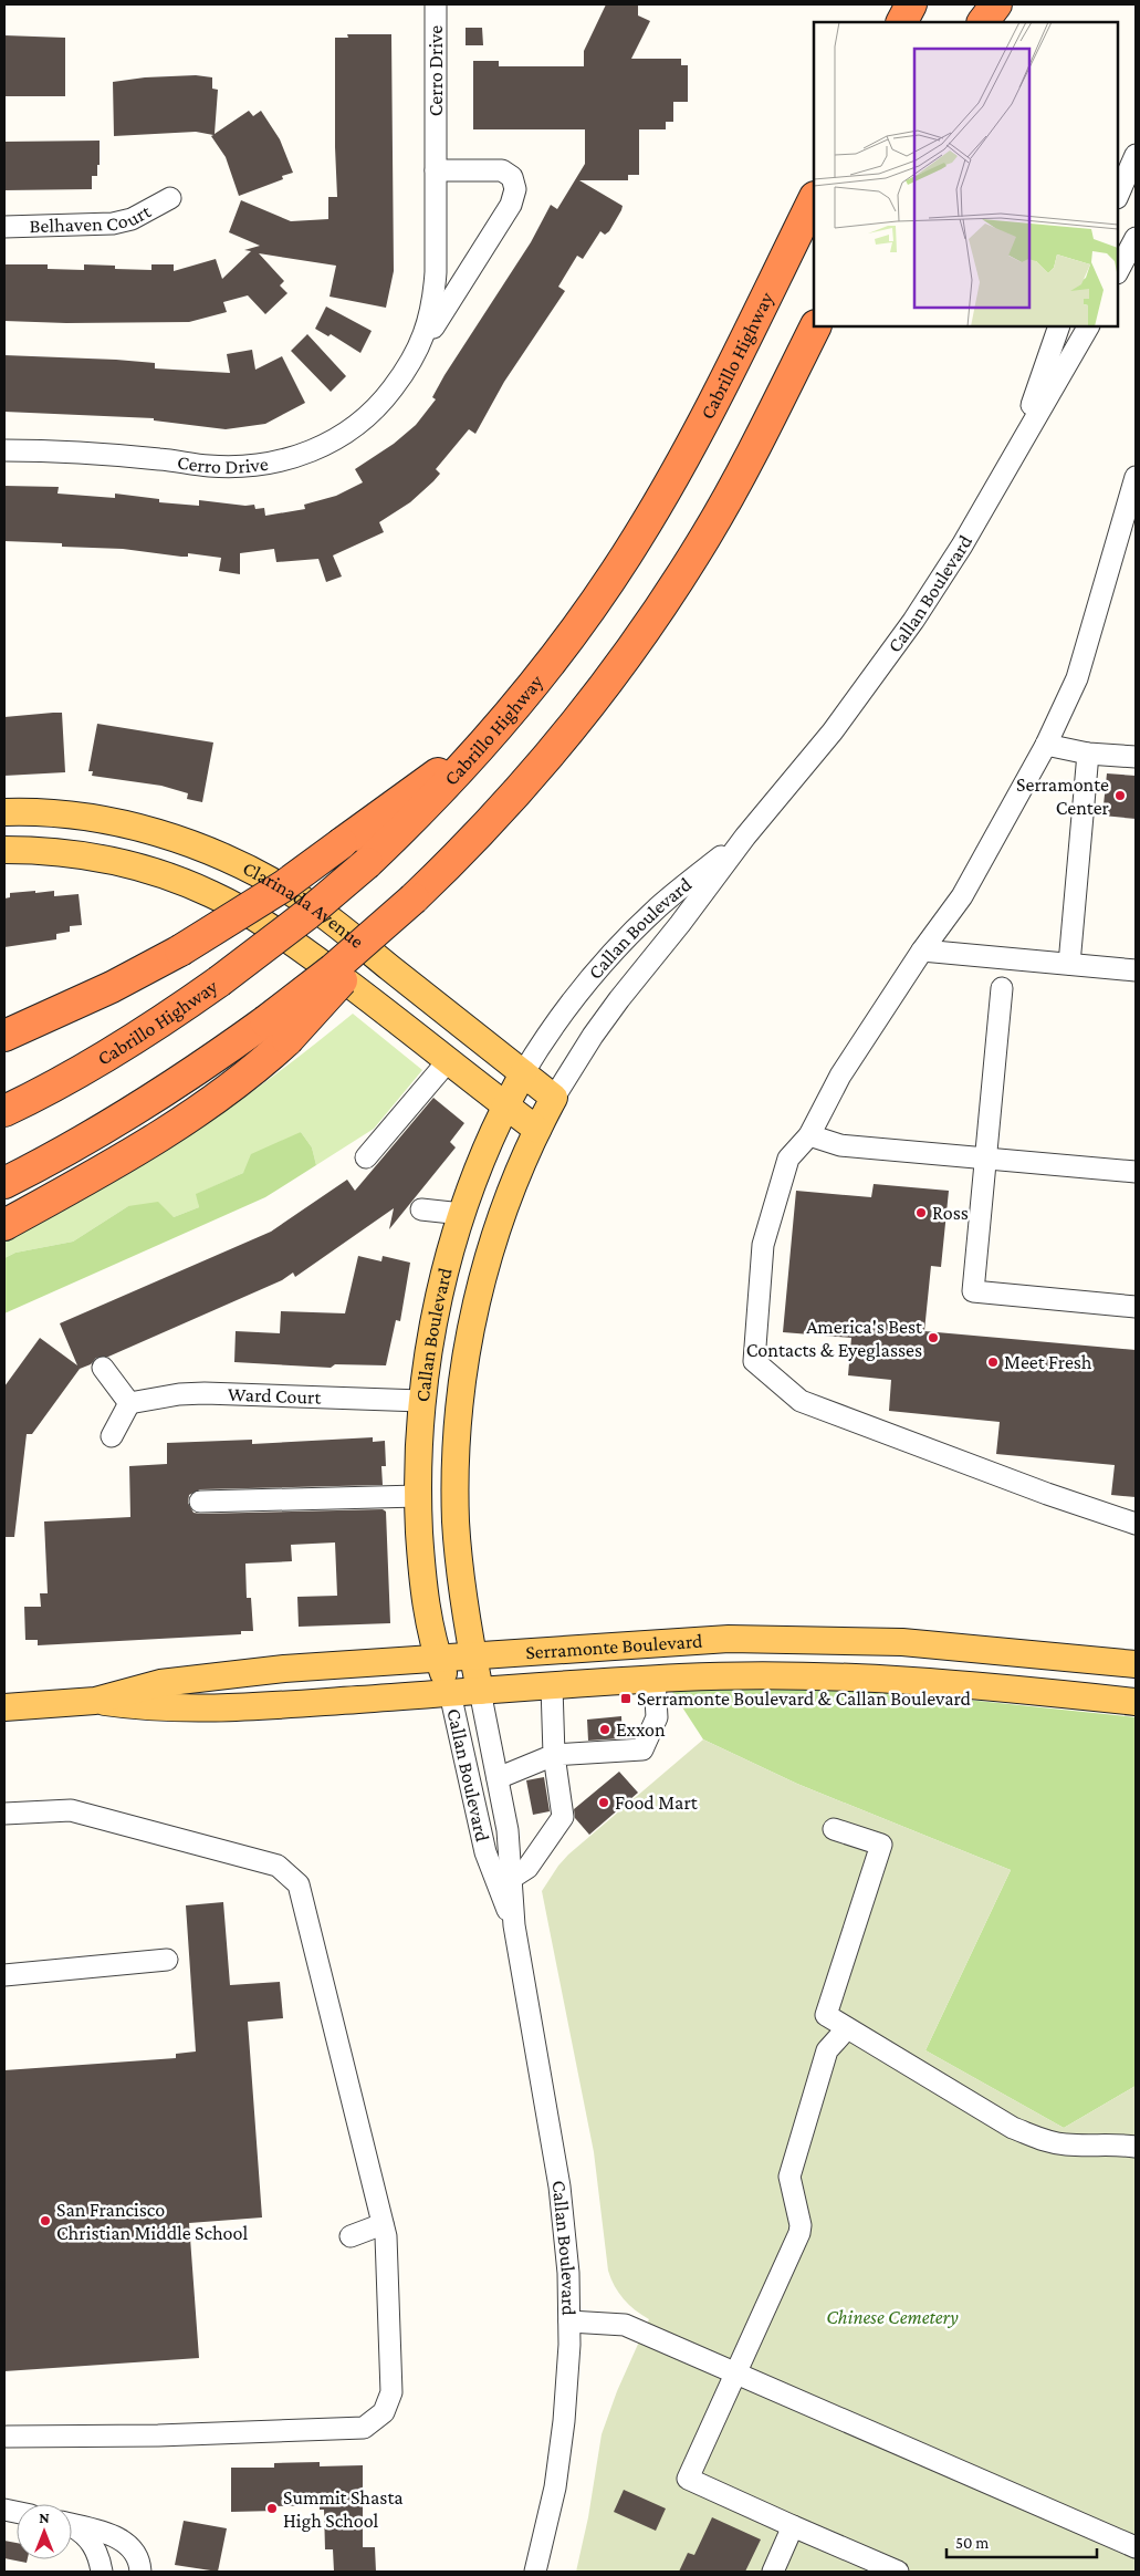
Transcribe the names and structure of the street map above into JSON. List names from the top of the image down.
{
  "streets": {
    "highway": ["Cabrillo Highway"],
    "main road": ["Callan Boulevard", "Clarinada Avenue", "Serramonte Boulevard"],
    "street": ["Cerro Drive", "Belhaven Court", "Ward Court"]
  },
  "crossings": [
    ["Callan Boulevard", "Clarinada Avenue"],
    ["Callan Boulevard", "Ward Court"],
    ["Callan Boulevard", "Serramonte Boulevard"]
  ],
  "parks": ["Chinese Cemetery"],
  "places": {
    "other": [
      "Serramonte Center",
      "Ross",
      "America's Best Contacts & Eyeglasses",
      "Meet Fresh",
      "Exxon",
      "Food Mart",
      "San Francisco Christian Middle School",
      "Summit Shasta High School"
    ],
    "transit": ["Serramonte Boulevard & Callan Boulevard"]
  },
  "scale_bar": "50 m",
  "north": "top"
}
